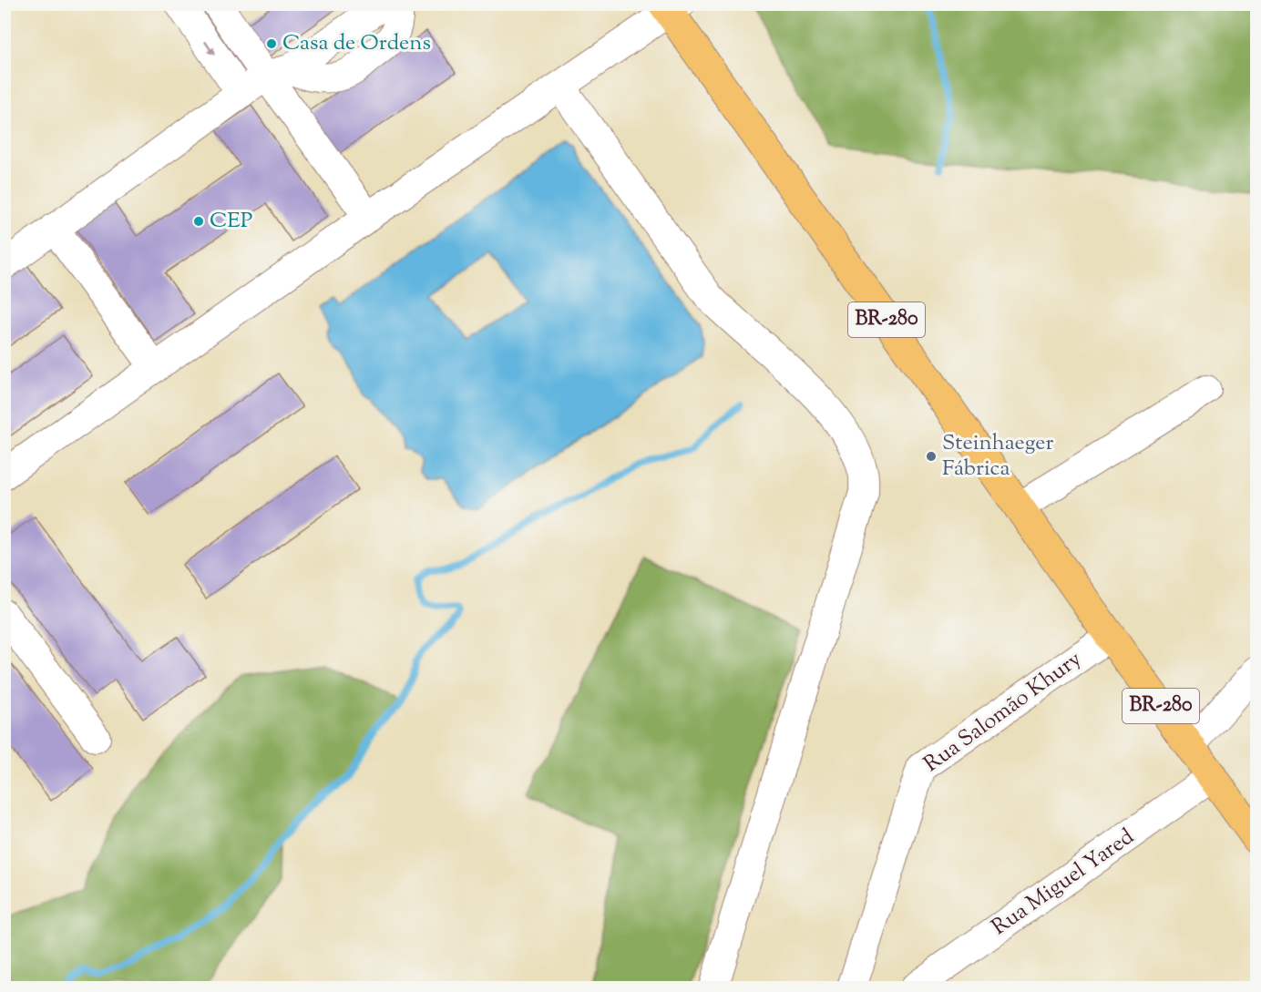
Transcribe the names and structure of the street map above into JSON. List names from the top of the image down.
{
  "streets": {
    "highway": ["BR-280"],
    "street": ["Rua Salomão Khury", "Rua Miguel Yared"]
  },
  "crossings": [
    ["BR-280", "Rua Salomão Khury"],
    ["BR-280", "Rua Miguel Yared"]
  ],
  "places": ["Casa de Ordens", "CEP", "Steinhaeger Fábrica"]
}
